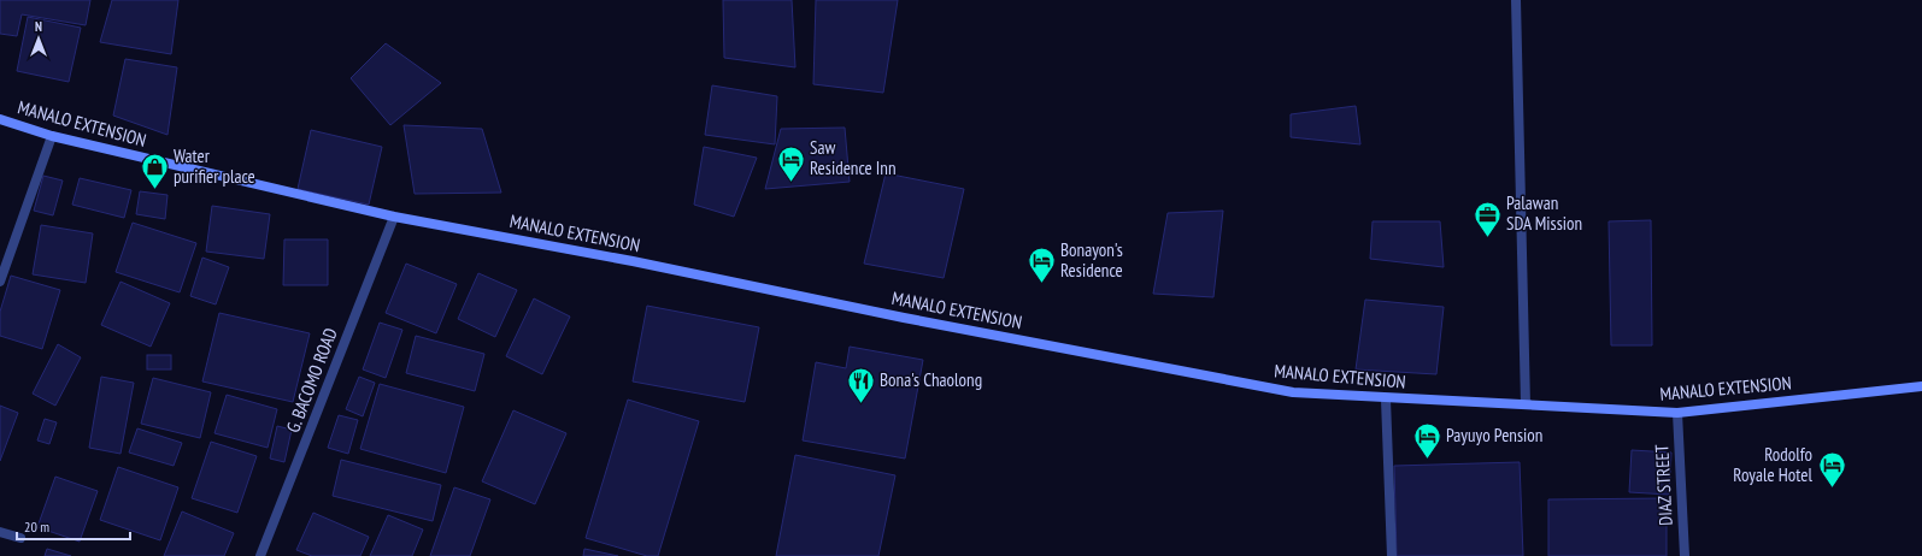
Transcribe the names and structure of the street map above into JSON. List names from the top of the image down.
{
  "streets": {
    "street": ["MANALO EXTENSION", "G. BACOMO ROAD", "DIAZ STREET"]
  },
  "crossings": [
    ["MANALO EXTENSION", "G. BACOMO ROAD"],
    ["MANALO EXTENSION", "DIAZ STREET"]
  ],
  "places": {
    "hotel": [
      "Saw Residence Inn",
      "Bonayon's Residence",
      "Payuyo Pension",
      "Rodolfo Royale Hotel"
    ],
    "shop": ["Water purifier place"],
    "office": ["Palawan SDA Mission"],
    "restaurant": ["Bona's Chaolong"]
  },
  "scale_bar": "20 m",
  "north": "top"
}
